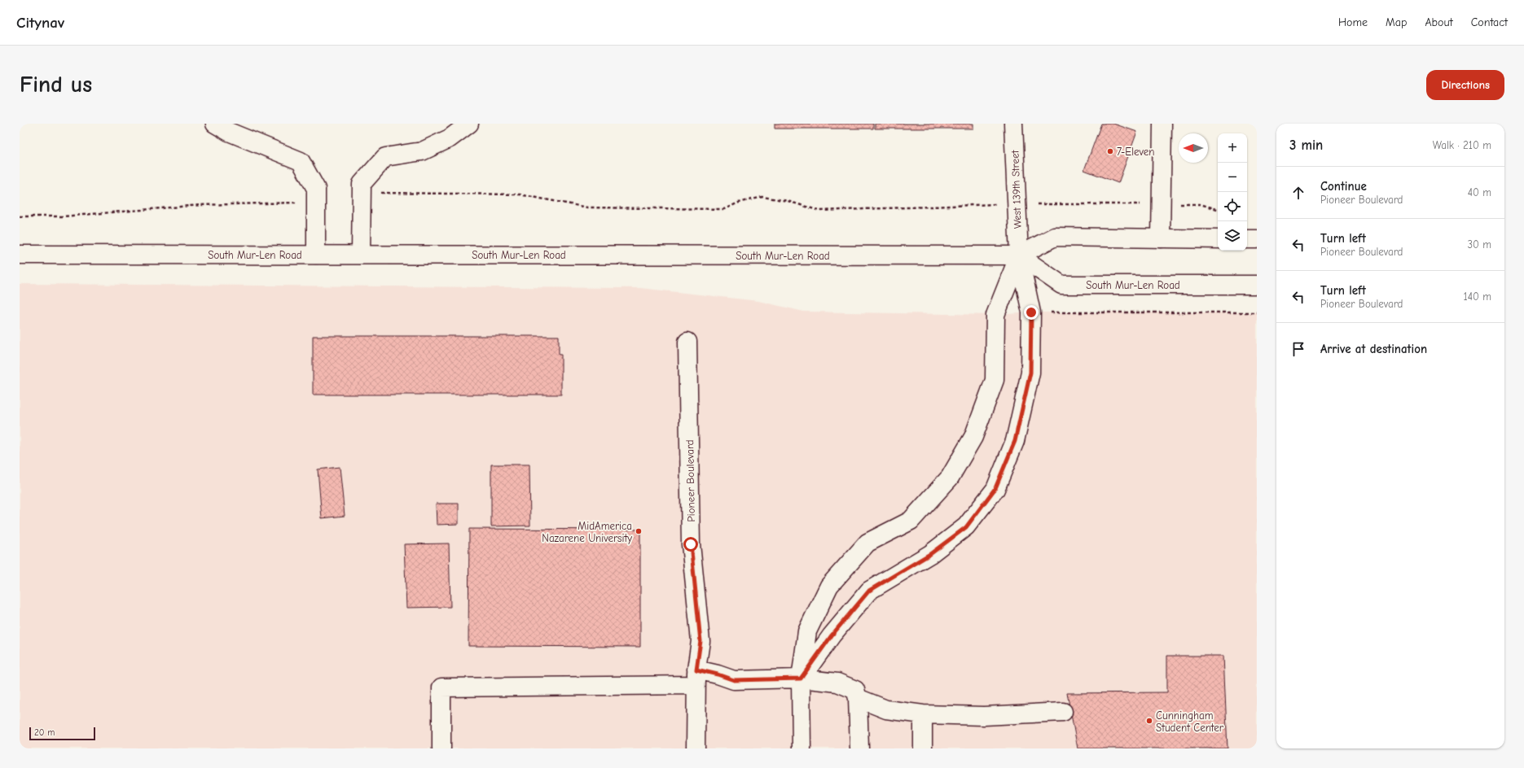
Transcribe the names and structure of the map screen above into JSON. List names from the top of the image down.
{
  "streets": {
    "street": ["West 139th Street", "South Mur-Len Road", "Pioneer Boulevard"]
  },
  "crossings": [
    ["West 139th Street", "South Mur-Len Road"]
  ],
  "places": ["7-Eleven", "MidAmerica Nazarene University", "Cunningham Student Center"],
  "scale_bar": "20 m",
  "north": "left",
  "page": {
    "header": "Citynav",
    "nav": [
      "Home",
      "Map",
      "About",
      "Contact"
    ],
    "buttons": "Directions",
    "title": "Find us",
    "heading": ["3 min", "Walk · 210 m"],
    "map_buttons": ["+", "−"],
    "list": [
      ["Continue", "Pioneer Boulevard", "40 m"],
      ["Turn left", "Pioneer Boulevard", "30 m"],
      ["Turn left", "Pioneer Boulevard", "140 m"],
      "Arrive at destination"
    ],
    "scale": "20 m"
  }
}
